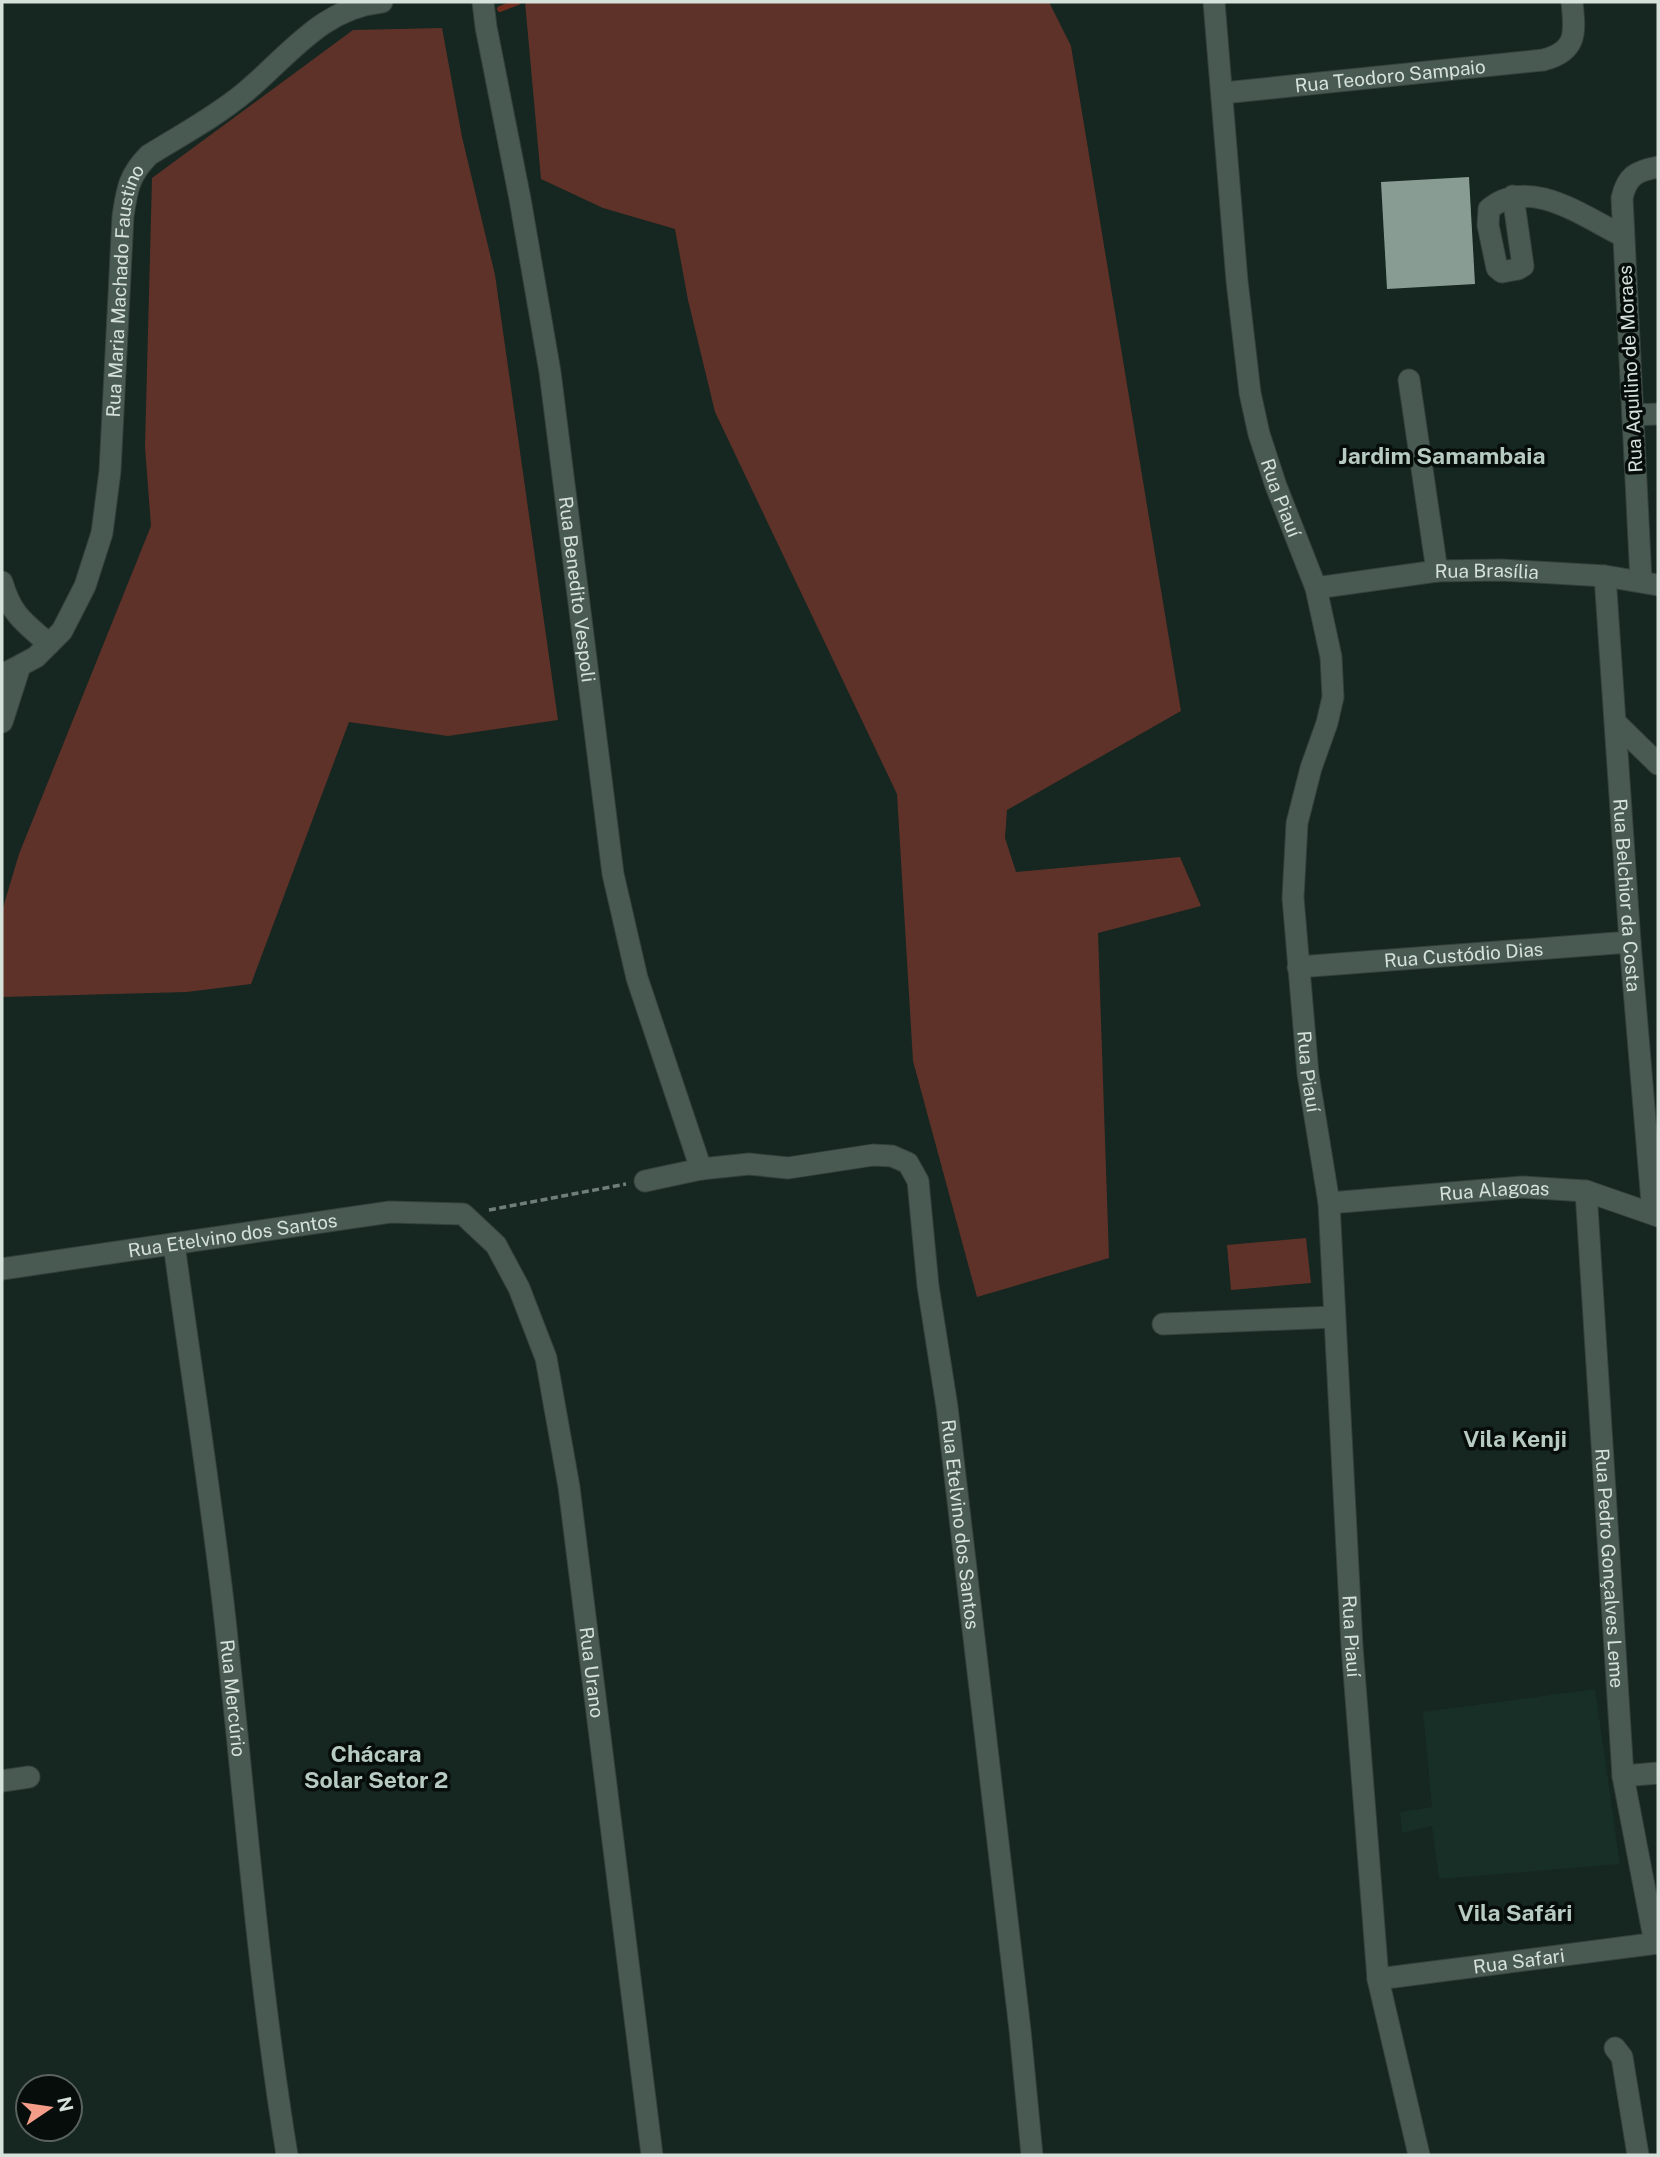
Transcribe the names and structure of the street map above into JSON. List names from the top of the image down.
{
  "streets": {
    "street": [
      "Rua Teodoro Sampaio",
      "Rua Maria Machado Faustino",
      "Rua Aquilino de Moraes",
      "Rua Piauí",
      "Rua Brasília",
      "Rua Benedito Vespoli",
      "Rua Belchior da Costa",
      "Rua Custódio Dias",
      "Rua Alagoas",
      "Rua Etelvino dos Santos",
      "Rua Pedro Gonçalves Leme",
      "Rua Urano",
      "Rua Mercúrio",
      "Rua Safari"
    ]
  },
  "crossings": [
    ["Rua Teodoro Sampaio", "Rua Piauí"],
    ["Rua Aquilino de Moraes", "Rua Brasília"],
    ["Rua Piauí", "Rua Brasília"],
    ["Rua Piauí", "Rua Custódio Dias"],
    ["Rua Piauí", "Rua Alagoas"],
    ["Rua Piauí", "Rua Safari"],
    ["Rua Brasília", "Rua Belchior da Costa"],
    ["Rua Benedito Vespoli", "Rua Etelvino dos Santos"],
    ["Rua Belchior da Costa", "Rua Custódio Dias"],
    ["Rua Belchior da Costa", "Rua Alagoas"],
    ["Rua Alagoas", "Rua Pedro Gonçalves Leme"],
    ["Rua Etelvino dos Santos", "Rua Urano"],
    ["Rua Etelvino dos Santos", "Rua Mercúrio"],
    ["Rua Pedro Gonçalves Leme", "Rua Safari"]
  ],
  "districts": [
    "Jardim Samambaia",
    "Vila Kenji",
    "Chácara Solar Setor 2",
    "Vila Safári"
  ],
  "north": "right"
}
